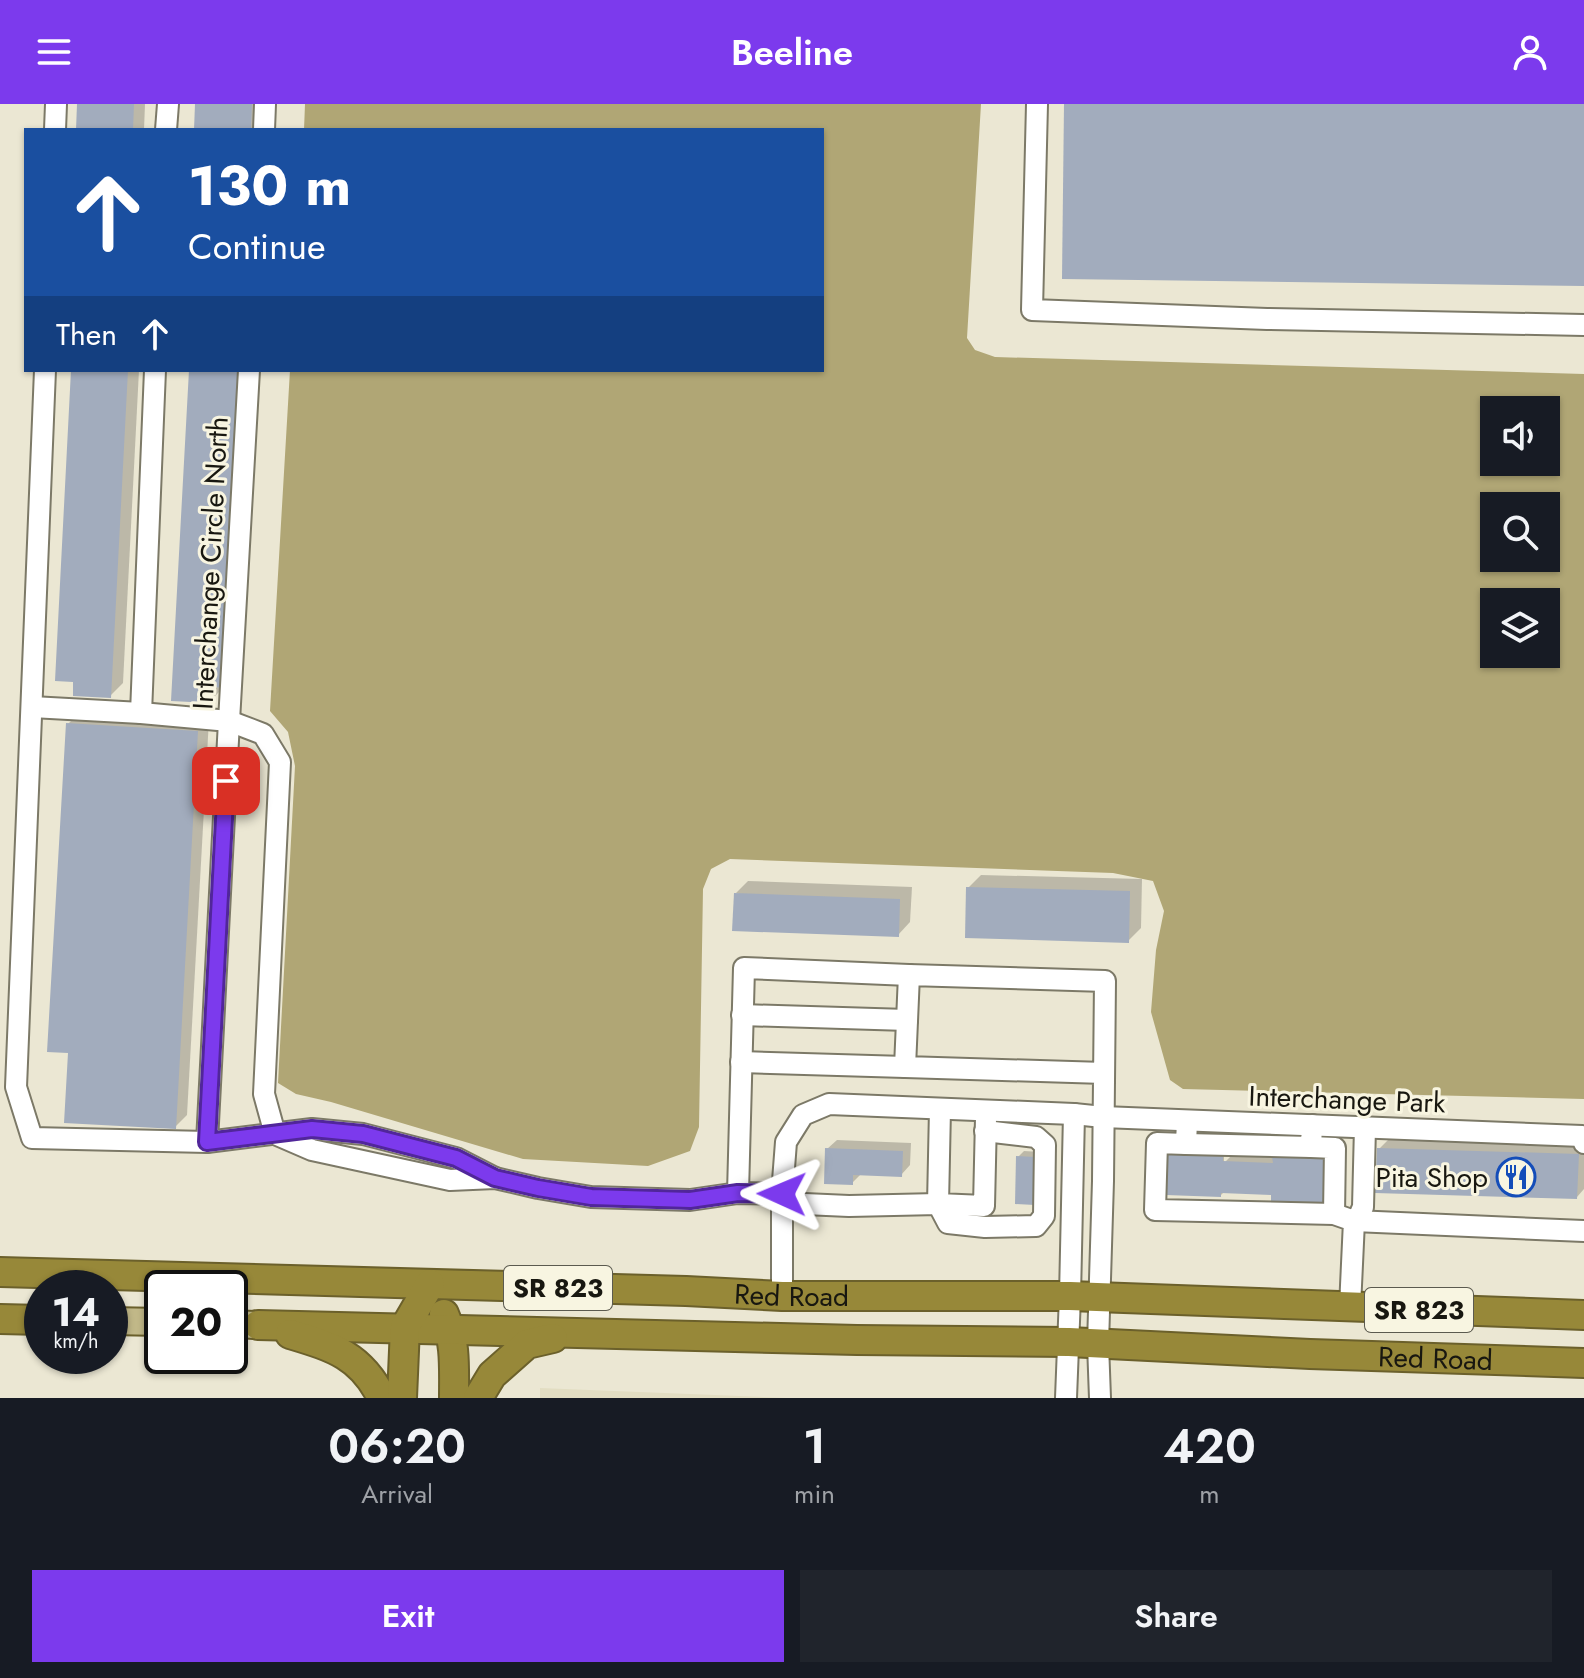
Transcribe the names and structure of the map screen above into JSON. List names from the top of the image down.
{
  "streets": {
    "highway": ["SR 823", "Red Road"],
    "street": ["Interchange Circle North", "Interchange Park"]
  },
  "crossings": [
    ["Interchange Park", "Red Road"]
  ],
  "places": {
    "restaurant": ["Pita Shop"]
  },
  "page": {
    "header": "Beeline",
    "turn": ["130 m", "Continue"],
    "then": "Then",
    "speed": "14 km/h",
    "limit": "20",
    "eta": [
      "06:20",
      "Arrival",
      "1",
      "min",
      "420",
      "m"
    ],
    "buttons": ["Exit", "Share"]
  }
}
